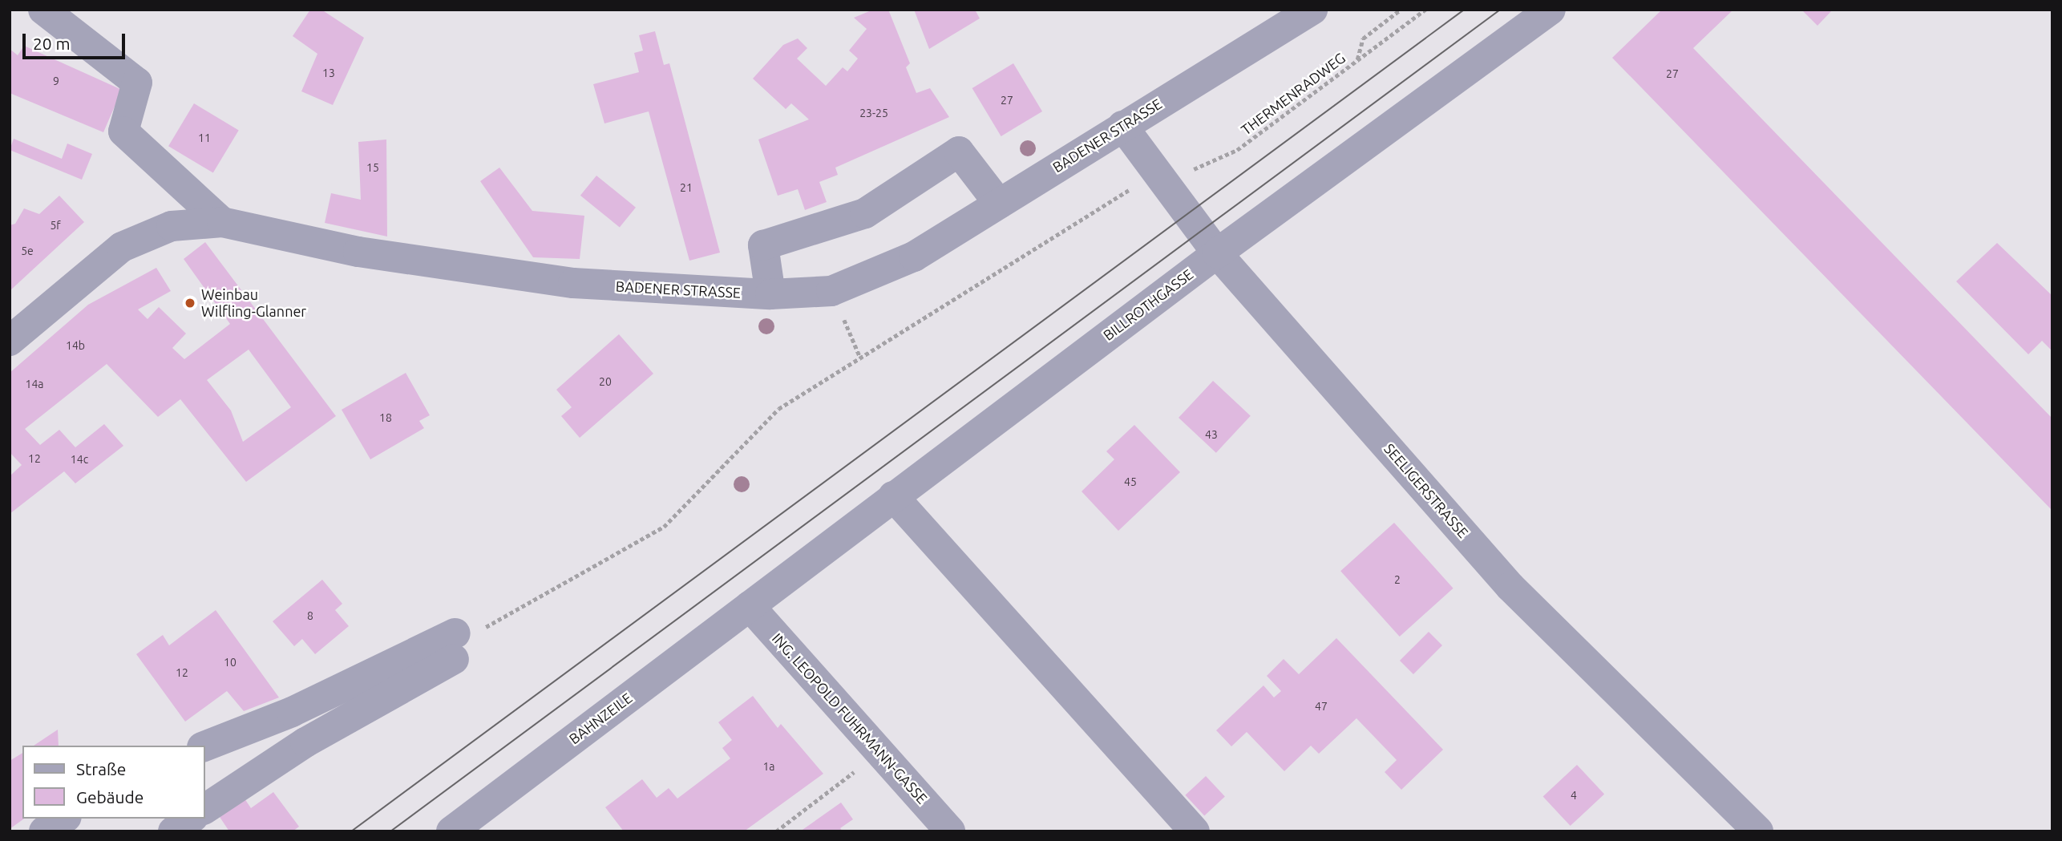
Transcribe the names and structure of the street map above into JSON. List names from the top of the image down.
{
  "streets": {
    "street": [
      "BADENER STRASSE",
      "BILLROTHGASSE",
      "SEELIGERSTRASSE",
      "BAHNZEILE",
      "ING. LEOPOLD FUHRMANN-GASSE"
    ],
    "path": ["THERMENRADWEG"]
  },
  "crossings": [
    ["THERMENRADWEG", "SEELIGERSTRASSE"],
    ["BADENER STRASSE", "SEELIGERSTRASSE"],
    ["BILLROTHGASSE", "SEELIGERSTRASSE"],
    ["BILLROTHGASSE", "BAHNZEILE"],
    ["BILLROTHGASSE", "ING. LEOPOLD FUHRMANN-GASSE"],
    ["BAHNZEILE", "ING. LEOPOLD FUHRMANN-GASSE"]
  ],
  "places": ["Weinbau Wilfling-Glanner"],
  "house_numbers": [
    "13",
    "27",
    "9",
    "27",
    "23-25",
    "11",
    "15",
    "21",
    "5f",
    "5e",
    "14b",
    "20",
    "14a",
    "18",
    "43",
    "12",
    "14c",
    "45",
    "2",
    "8",
    "10",
    "12",
    "47",
    "1a",
    "4"
  ],
  "legend": ["Straße", "Gebäude"],
  "scale_bar": "20 m"
}
